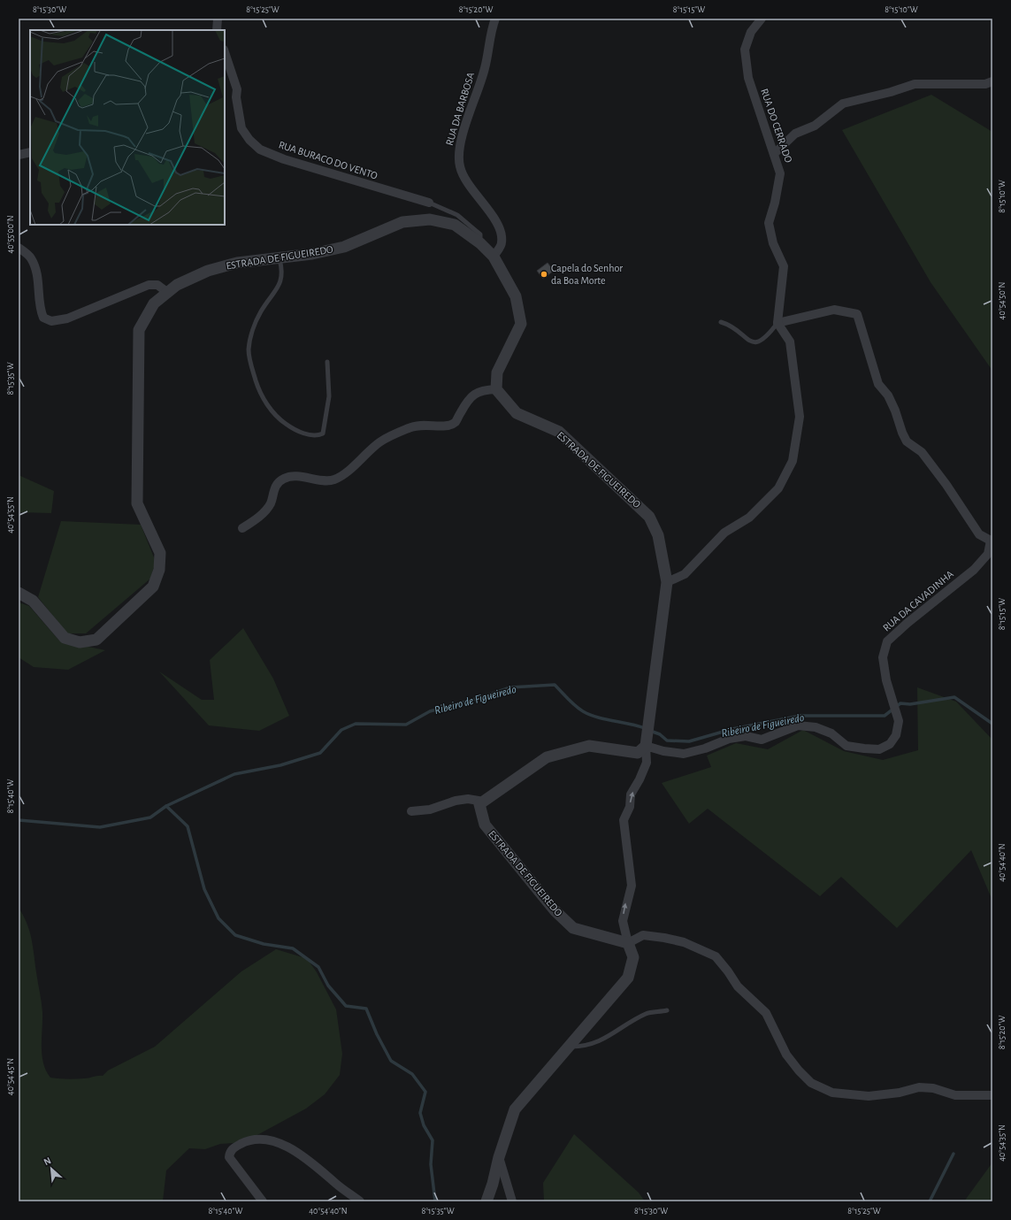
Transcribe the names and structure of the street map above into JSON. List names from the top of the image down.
{
  "streets": {
    "street": [
      "RUA DA BARBOSA",
      "RUA DO CERRADO",
      "RUA BURACO DO VENTO",
      "ESTRADA DE FIGUEIREDO",
      "RUA DA CAVADINHA"
    ]
  },
  "crossings": [
    ["RUA DA BARBOSA", "ESTRADA DE FIGUEIREDO"],
    ["RUA BURACO DO VENTO", "ESTRADA DE FIGUEIREDO"],
    ["ESTRADA DE FIGUEIREDO", "RUA DA CAVADINHA"]
  ],
  "water": ["Ribeiro de Figueiredo"],
  "places": ["Capela do Senhor da Boa Morte"],
  "north": "top left",
  "coordinates": [
    "8°15'30\"W",
    "8°15'25\"W",
    "8°15'20\"W",
    "8°15'15\"W",
    "8°15'10\"W",
    "40°55'00\"N",
    "40°54'50\"N",
    "8°15'35\"W",
    "40°54'55\"N",
    "8°15'40\"W",
    "40°54'40\"N",
    "40°54'45\"N",
    "40°54'35\"N"
  ]
}
